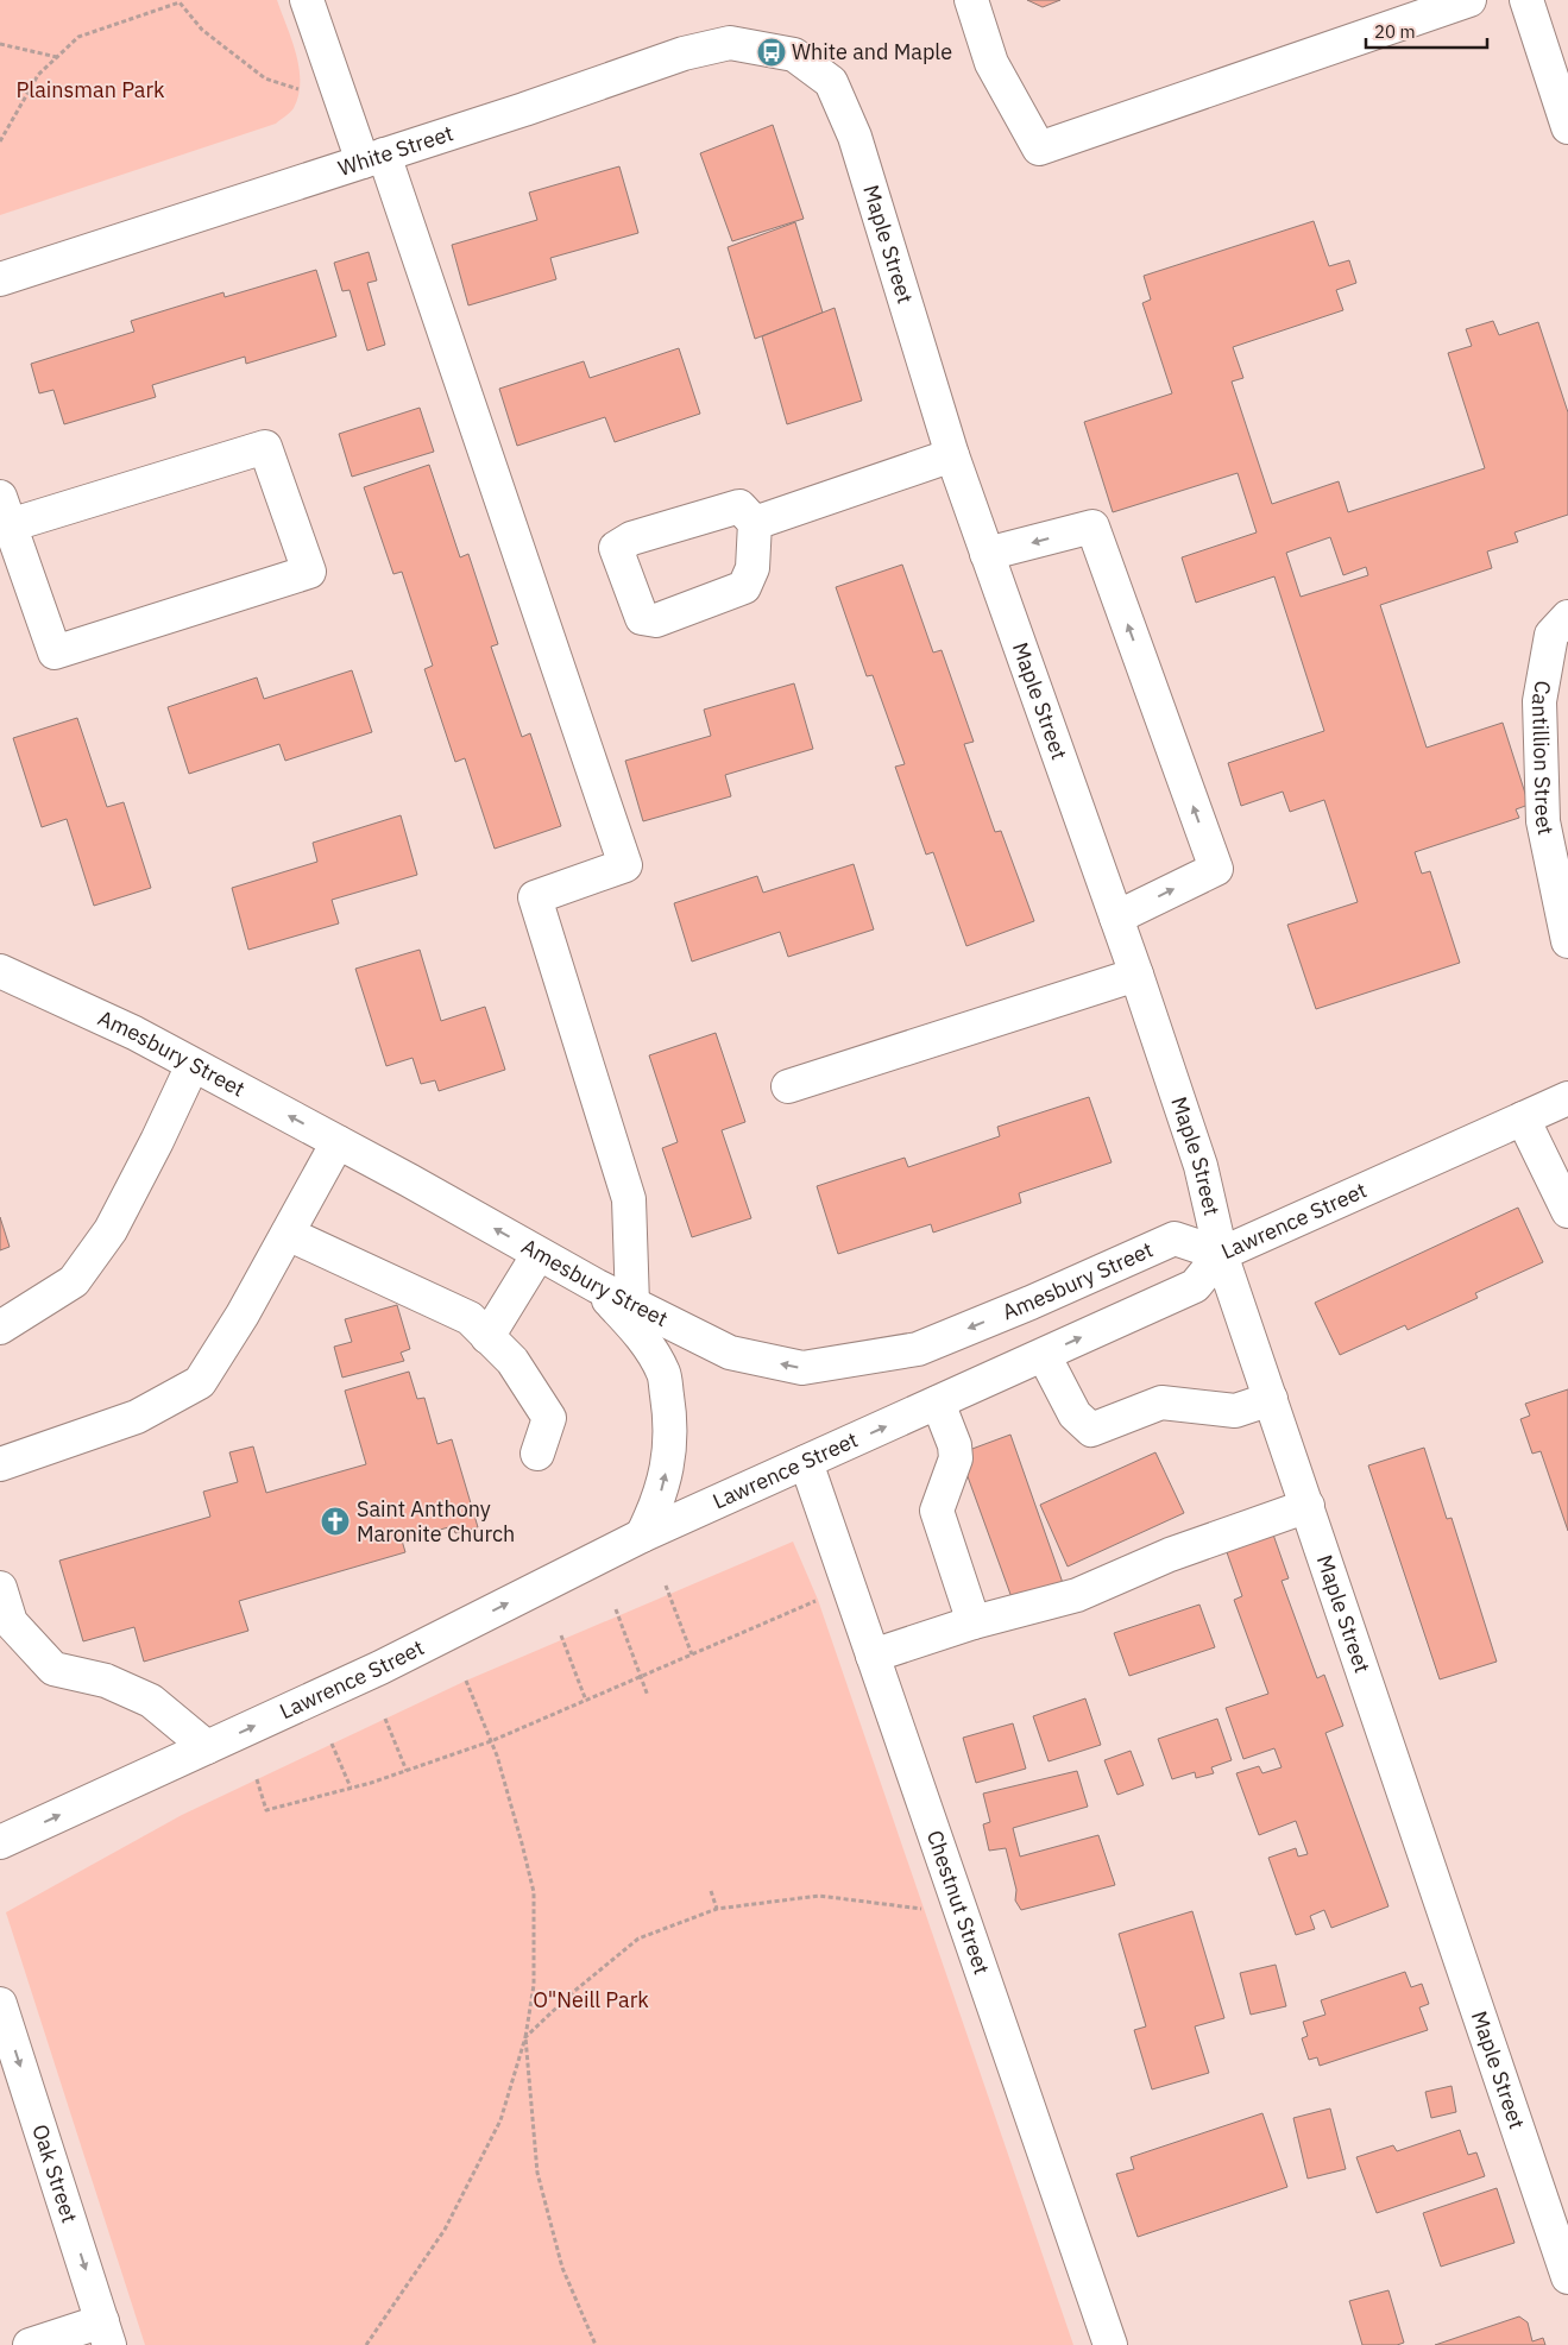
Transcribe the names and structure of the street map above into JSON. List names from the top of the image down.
{
  "streets": {
    "street": [
      "White Street",
      "Maple Street",
      "Cantillion Street",
      "Amesbury Street",
      "Lawrence Street",
      "Chestnut Street",
      "Oak Street"
    ]
  },
  "crossings": [
    ["White Street", "Maple Street"],
    ["Maple Street", "Amesbury Street"],
    ["Maple Street", "Lawrence Street"],
    ["Amesbury Street", "Lawrence Street"],
    ["Lawrence Street", "Chestnut Street"]
  ],
  "one_way": ["Amesbury Street", "Oak Street"],
  "parks": ["Plainsman Park", "O\"Neill Park"],
  "places": {
    "bus stop": ["White and Maple"],
    "church": ["Saint Anthony Maronite Church"]
  },
  "scale_bar": "20 m"
}
